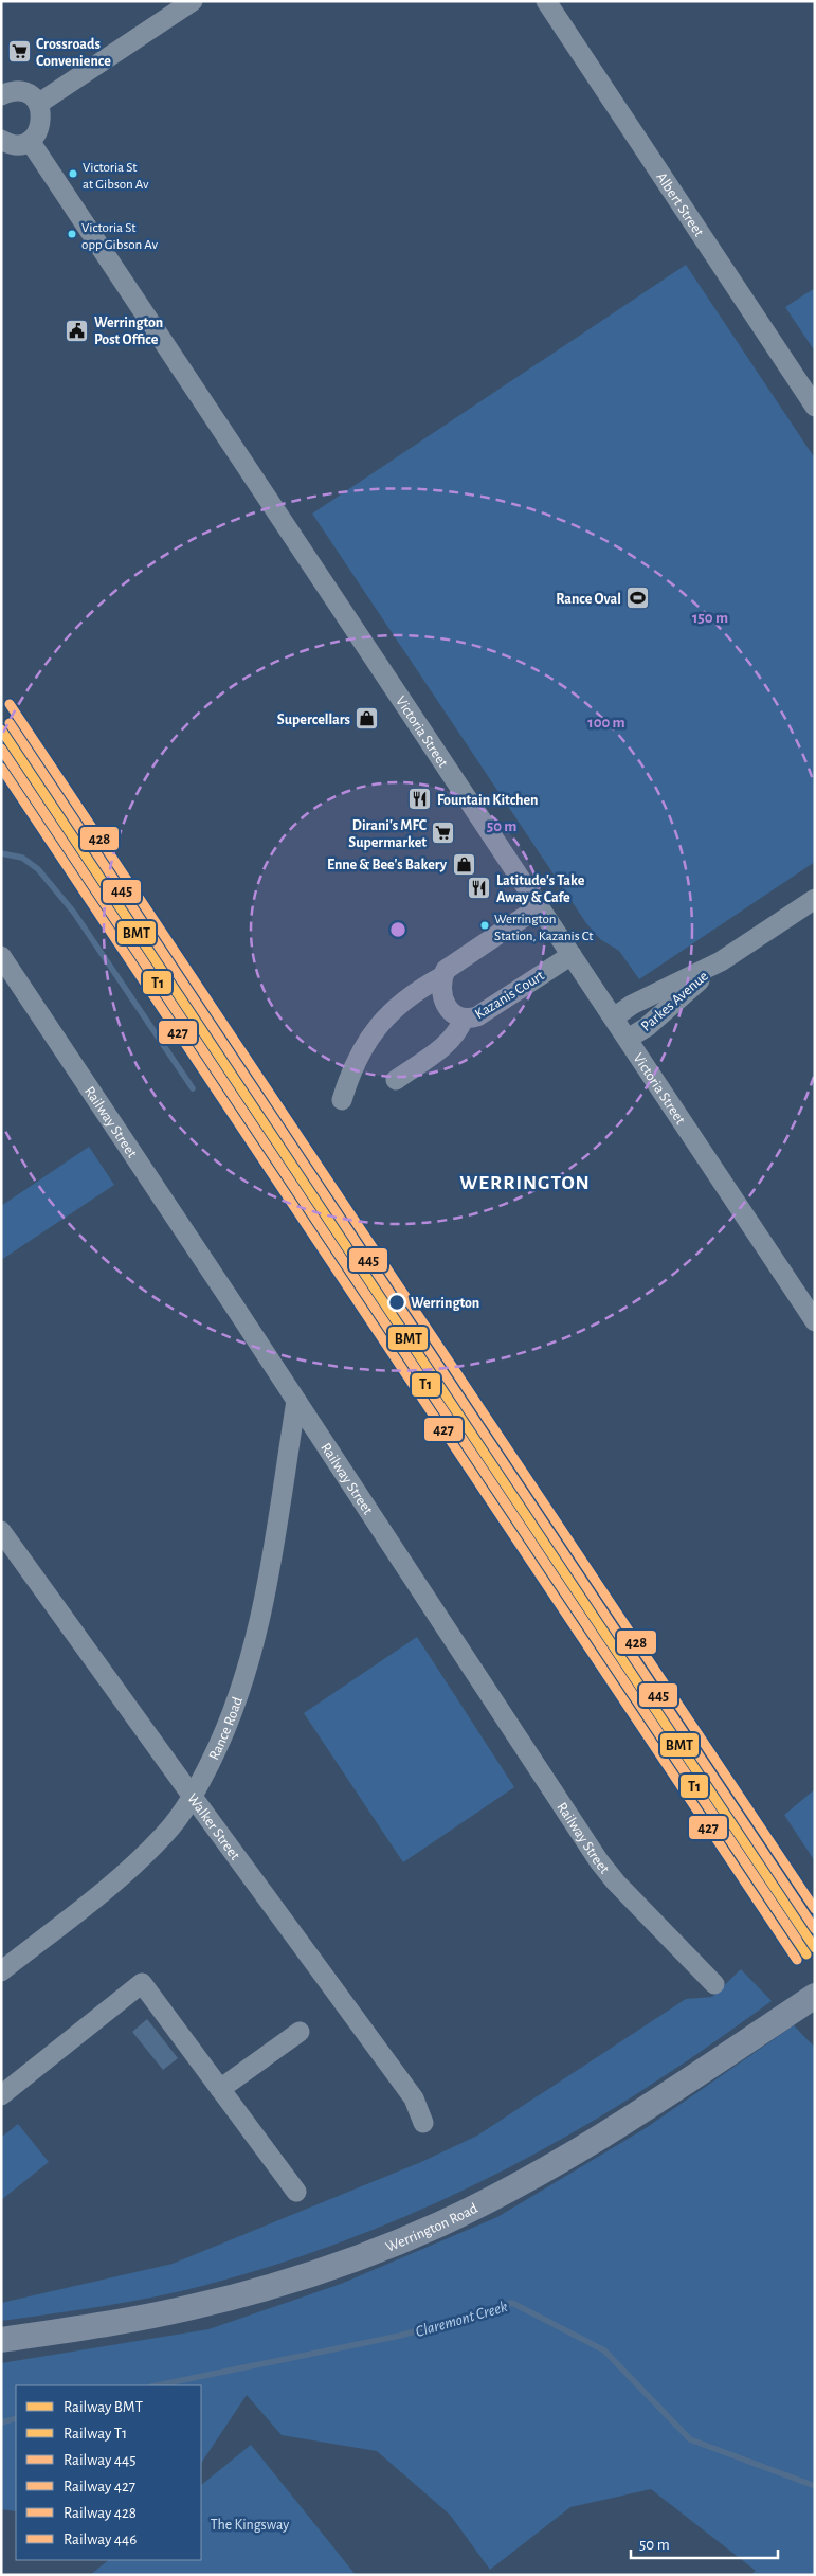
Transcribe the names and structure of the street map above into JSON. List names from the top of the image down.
{
  "streets": {
    "main road": ["Werrington Road"],
    "street": [
      "Albert Street",
      "Victoria Street",
      "Kazanis Court",
      "Parkes Avenue",
      "Railway Street",
      "Rance Road",
      "Walker Street"
    ]
  },
  "crossings": [
    ["Victoria Street", "Kazanis Court"],
    ["Victoria Street", "Parkes Avenue"],
    ["Railway Street", "Rance Road"],
    ["Rance Road", "Walker Street"]
  ],
  "districts": ["WERRINGTON"],
  "water": ["Claremont Creek"],
  "parks": ["The Kingsway"],
  "places": {
    "supermarket": ["Crossroads Convenience", "Dirani's MFC Supermarket"],
    "other": [
      "Victoria St at Gibson Av",
      "Victoria St opp Gibson Av",
      "Werrington Station, Kazanis Ct",
      "Werrington"
    ],
    "public building": ["Werrington Post Office"],
    "sports": ["Rance Oval"],
    "shop": ["Supercellars", "Enne & Bee's Bakery"],
    "restaurant": ["Fountain Kitchen", "Latitude's Take Away & Cafe"]
  },
  "lines": [
    "rail line 428",
    "rail line 445",
    "rail line BMT",
    "rail line T1",
    "rail line 446",
    "rail line 427"
  ],
  "legend": [
    "Railway BMT",
    "Railway T1",
    "Railway 445",
    "Railway 427",
    "Railway 428",
    "Railway 446"
  ],
  "scale_bar": "50 m",
  "rings": ["150 m", "100 m", "50 m"]
}
